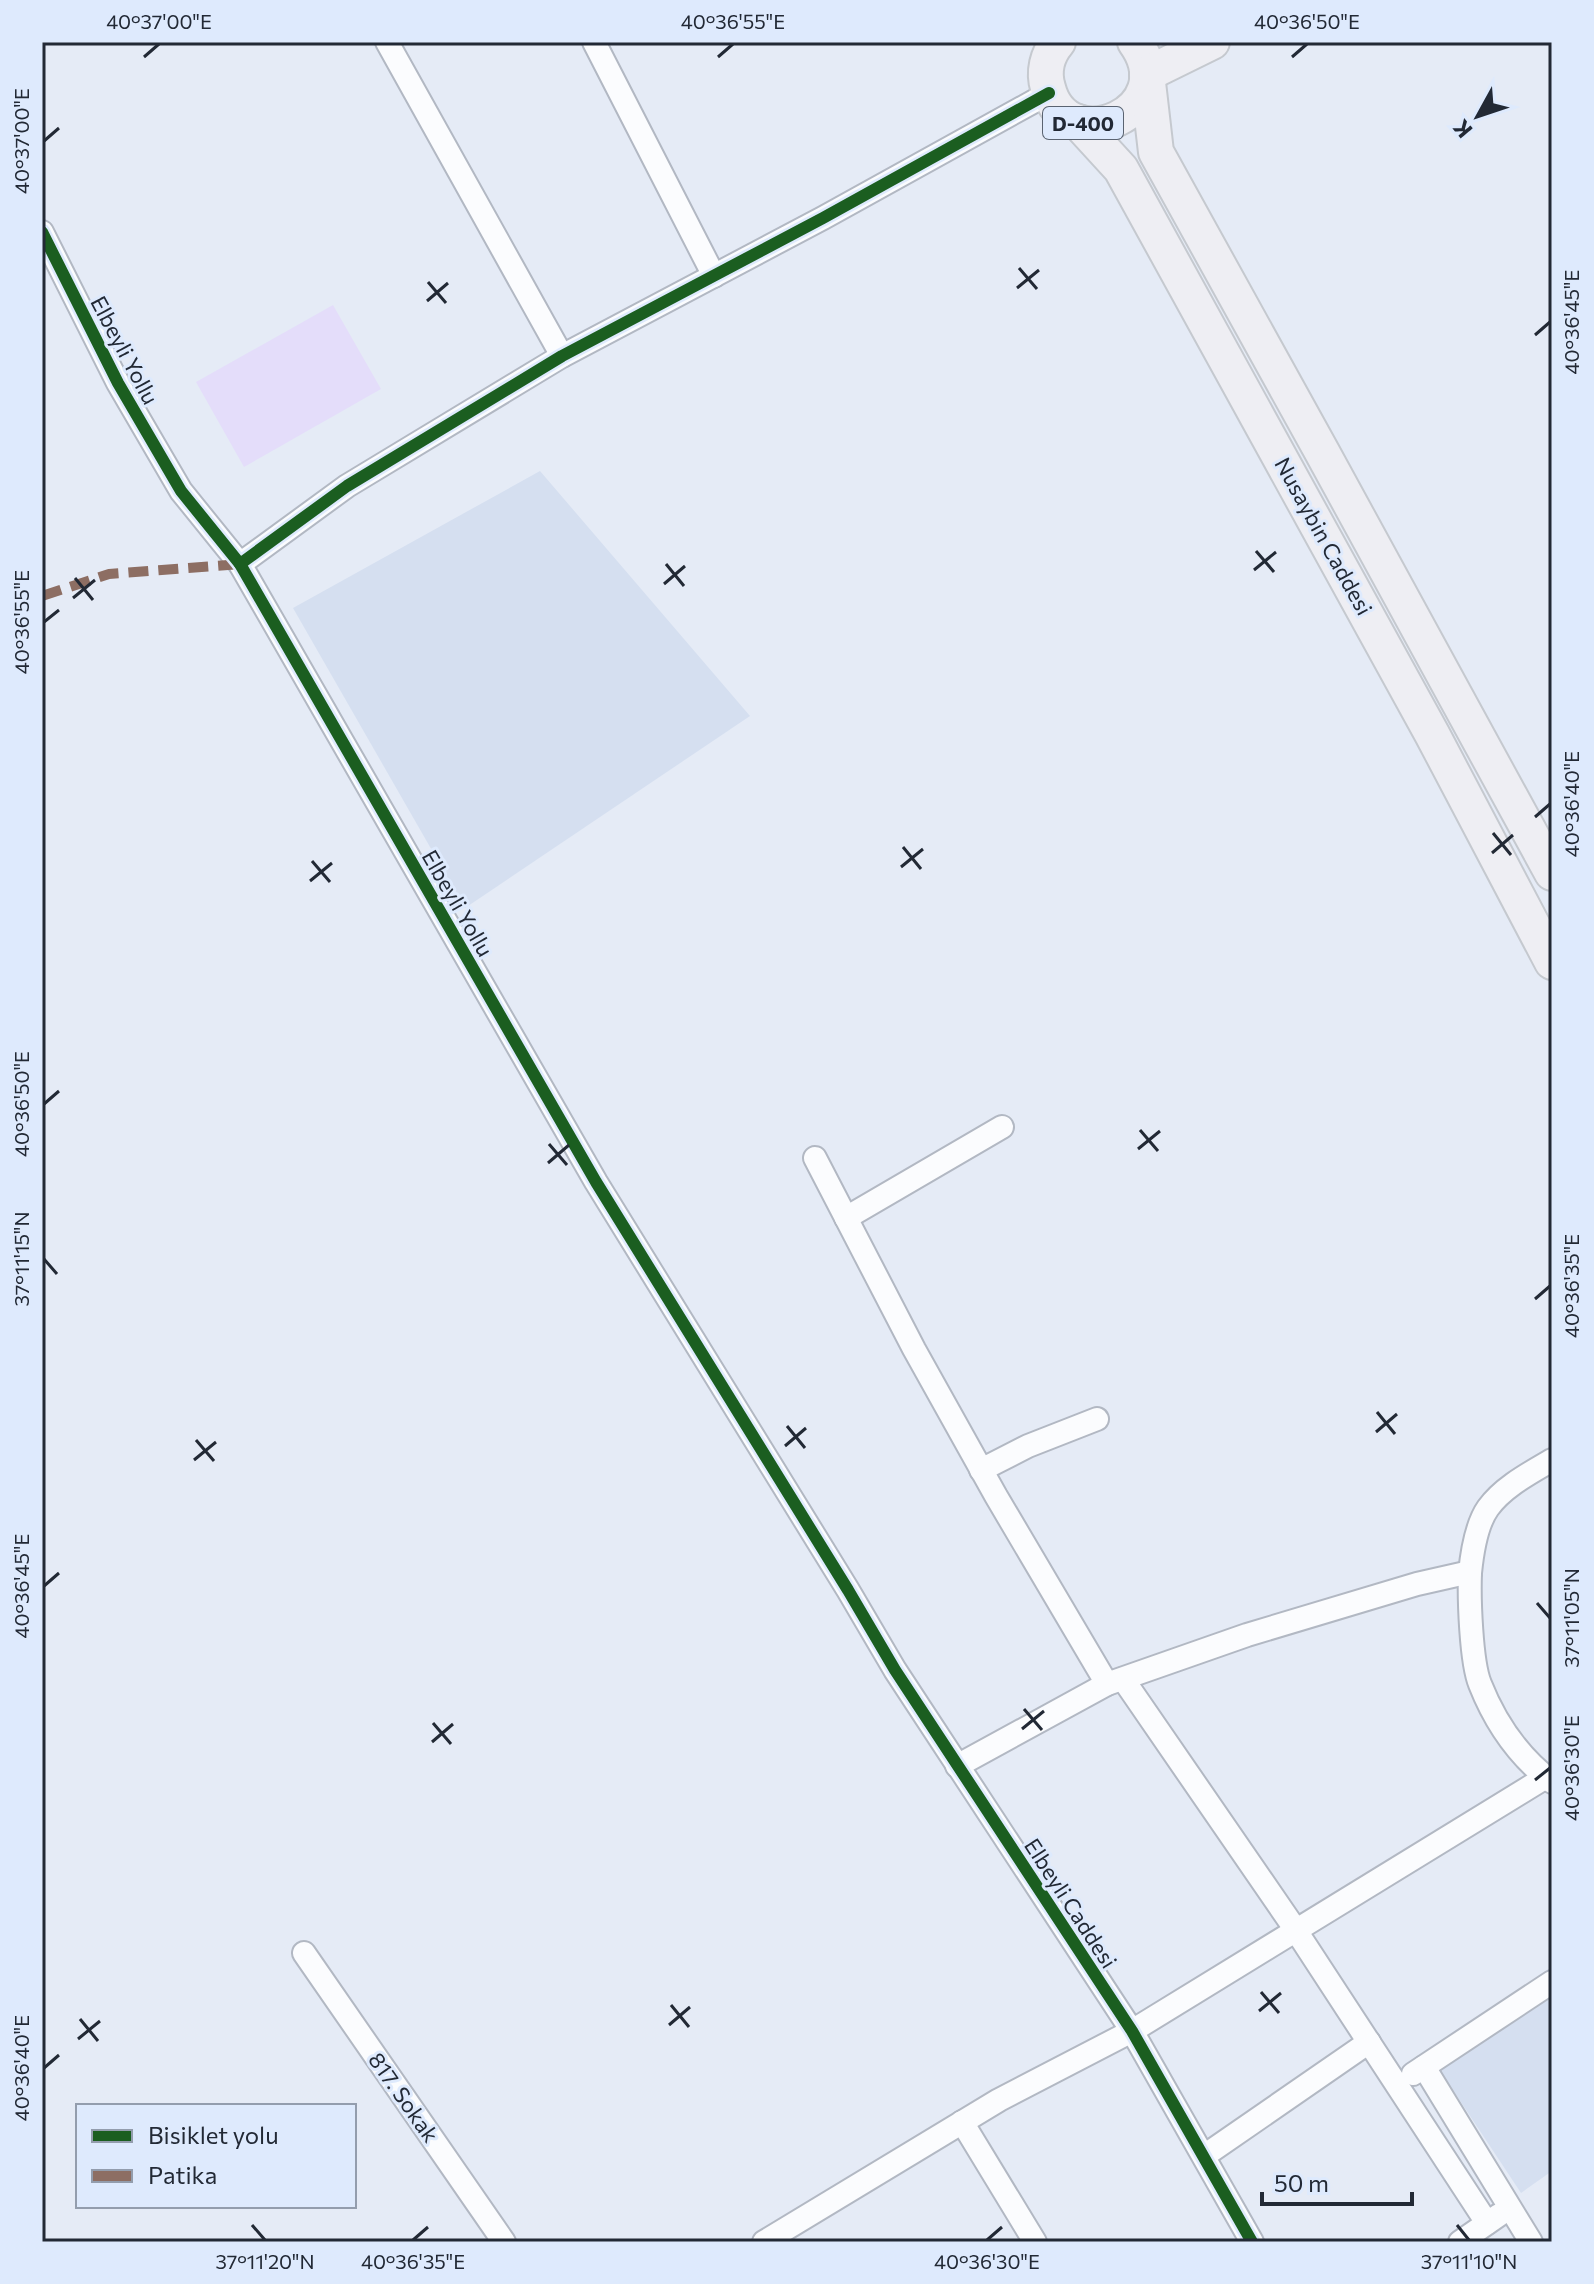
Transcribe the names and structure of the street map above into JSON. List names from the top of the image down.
{
  "streets": {
    "highway": ["D-400", "Nusaybin Caddesi"],
    "street": ["Elbeyli Yollu", "Elbeyli Caddesi", "817. Sokak"]
  },
  "crossings": [
    ["D-400", "Nusaybin Caddesi"],
    ["Elbeyli Yollu", "Elbeyli Caddesi"]
  ],
  "legend": ["Bisiklet yolu", "Patika"],
  "scale_bar": "50 m",
  "north": "bottom left",
  "coordinates": [
    "40°37'00\"E",
    "40°36'55\"E",
    "40°36'50\"E",
    "40°36'45\"E",
    "40°36'40\"E",
    "37°11'15\"N",
    "40°36'35\"E",
    "37°11'05\"N",
    "40°36'30\"E",
    "37°11'20\"N",
    "37°11'10\"N"
  ]
}
